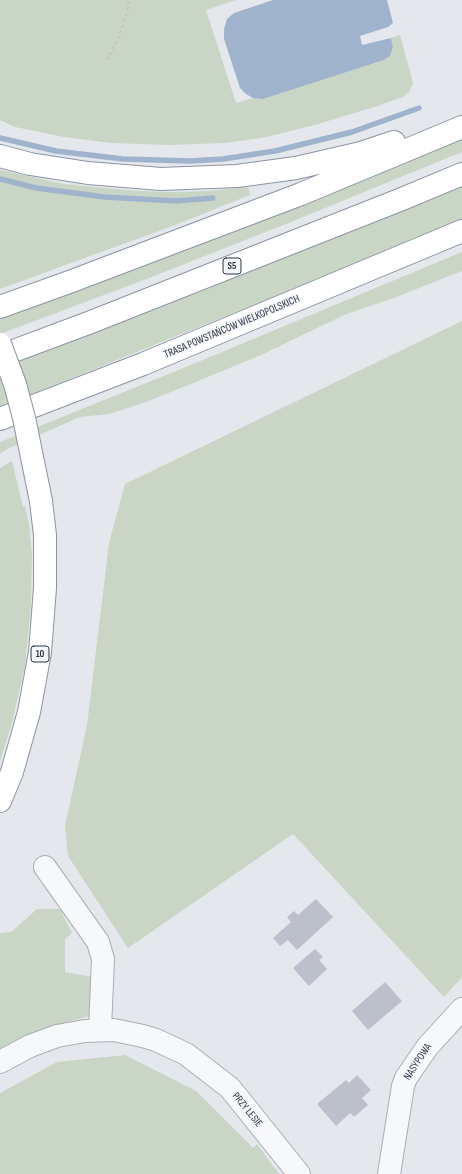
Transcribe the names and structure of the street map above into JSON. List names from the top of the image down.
{
  "streets": {
    "highway": ["S5", "TRASA POWSTAŃCÓW WIELKOPOLSKICH", "10"],
    "street": ["NASYPOWA", "PRZY LESIE"]
  }
}
